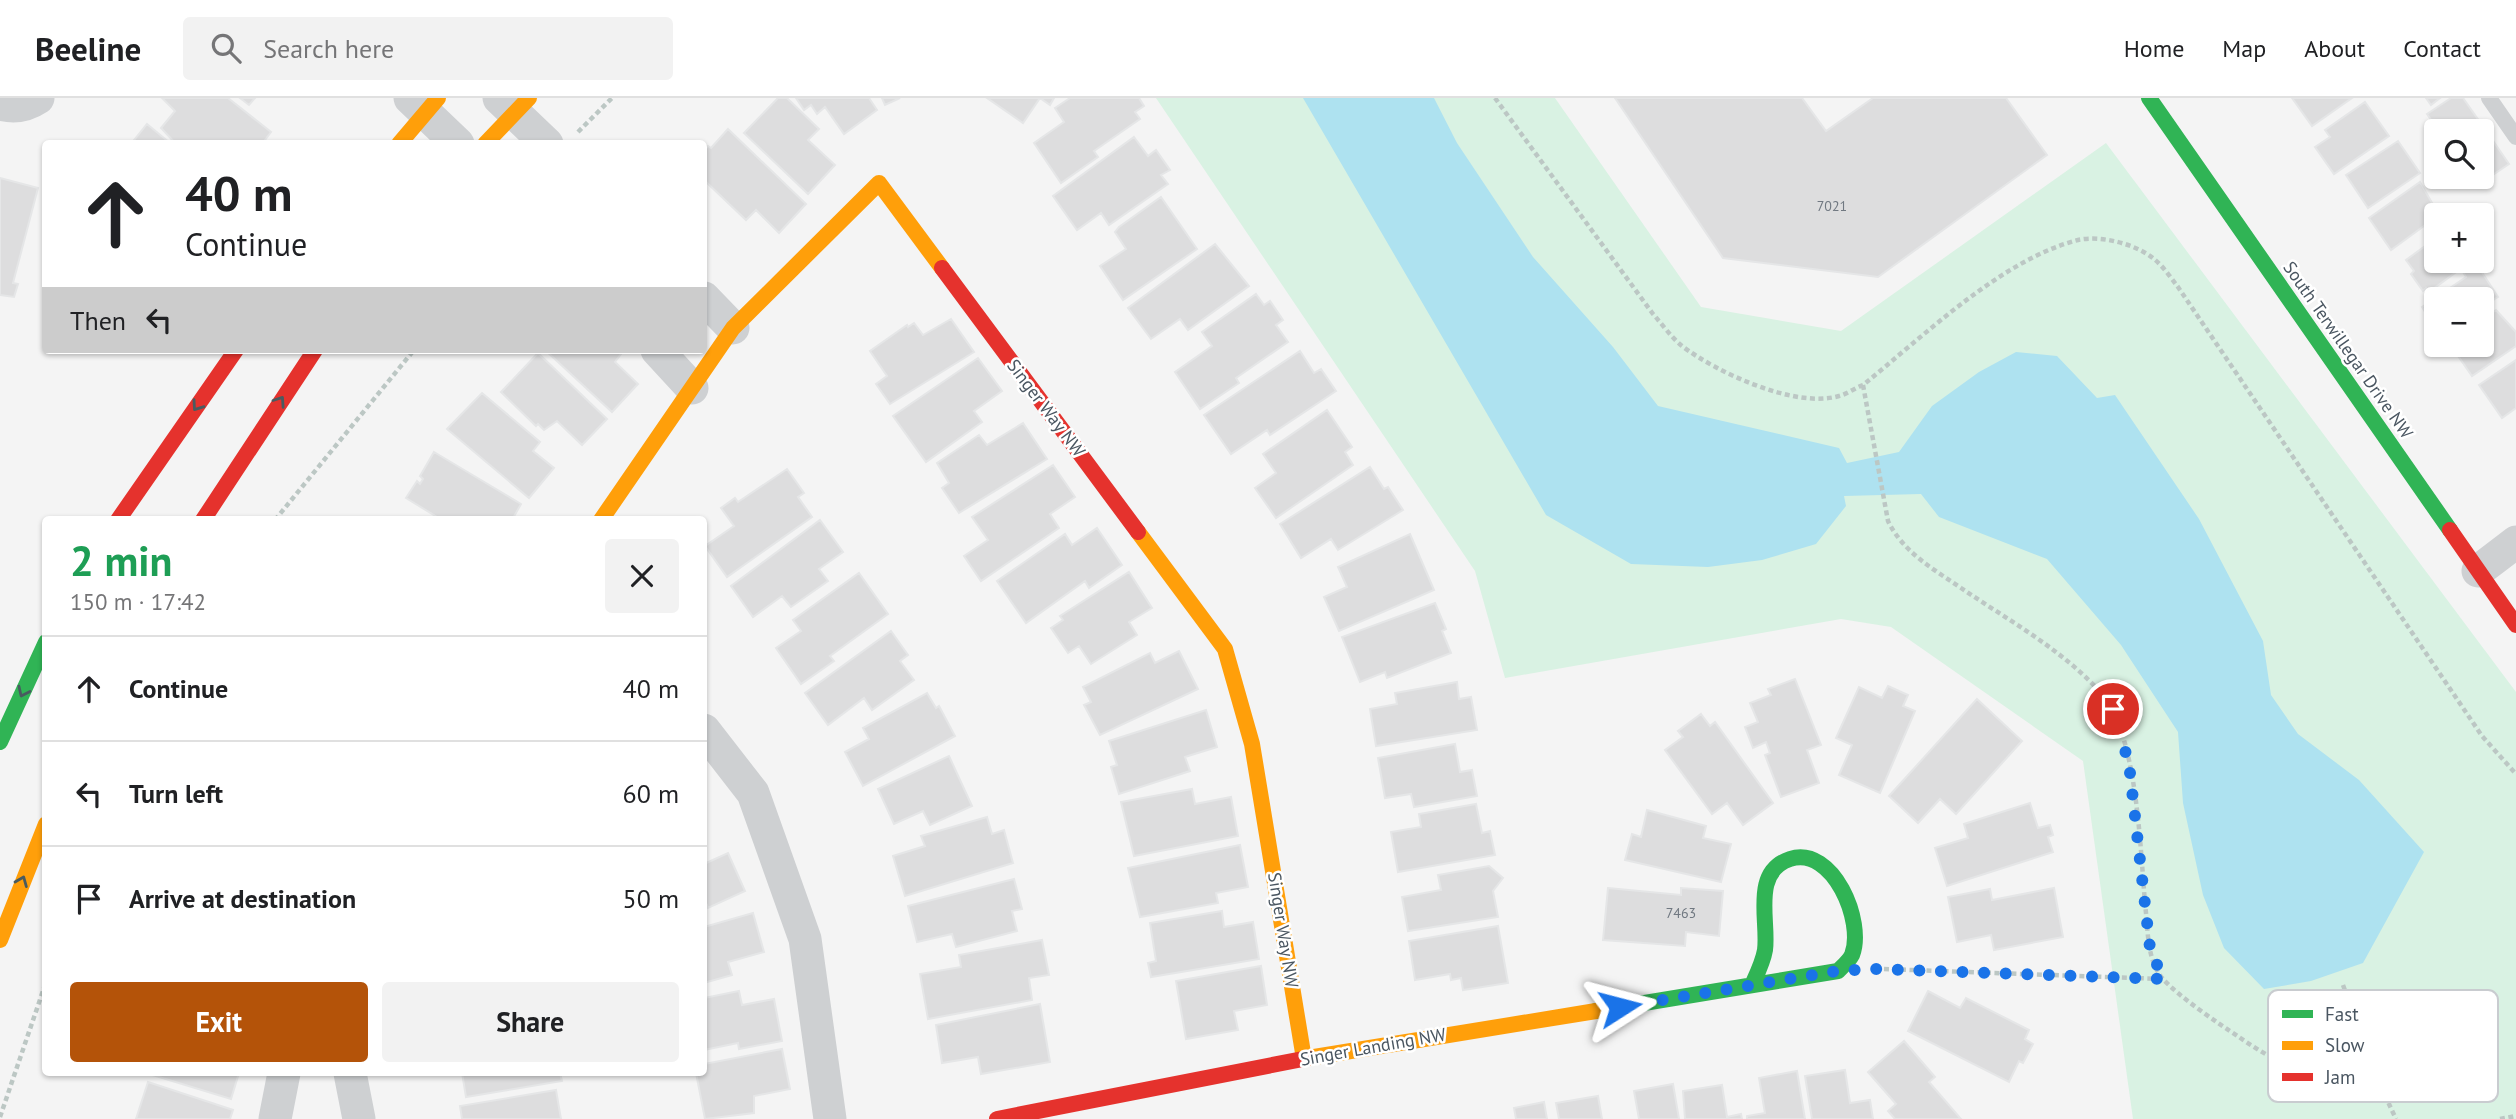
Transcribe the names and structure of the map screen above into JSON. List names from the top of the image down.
{
  "streets": {
    "street": ["South Terwillegar Drive NW", "Singer Way NW", "Singer Landing NW"]
  },
  "crossings": [
    ["Singer Way NW", "Singer Landing NW"]
  ],
  "house_numbers": ["7021", "7463"],
  "legend": ["Fast", "Slow", "Jam"],
  "page": {
    "header": "Beeline",
    "search": "Search here",
    "nav": [
      "Home",
      "Map",
      "About",
      "Contact"
    ],
    "map_buttons": ["+", "−"],
    "turn": ["40 m", "Continue"],
    "then": "Then",
    "heading": ["2 min", "150 m · 17:42"],
    "list": [
      {
        "name": "Continue",
        "value": "40 m"
      },
      {
        "name": "Turn left",
        "value": "60 m"
      },
      {
        "name": "Arrive at destination",
        "value": "50 m"
      }
    ],
    "buttons": ["Exit", "Share"]
  }
}
